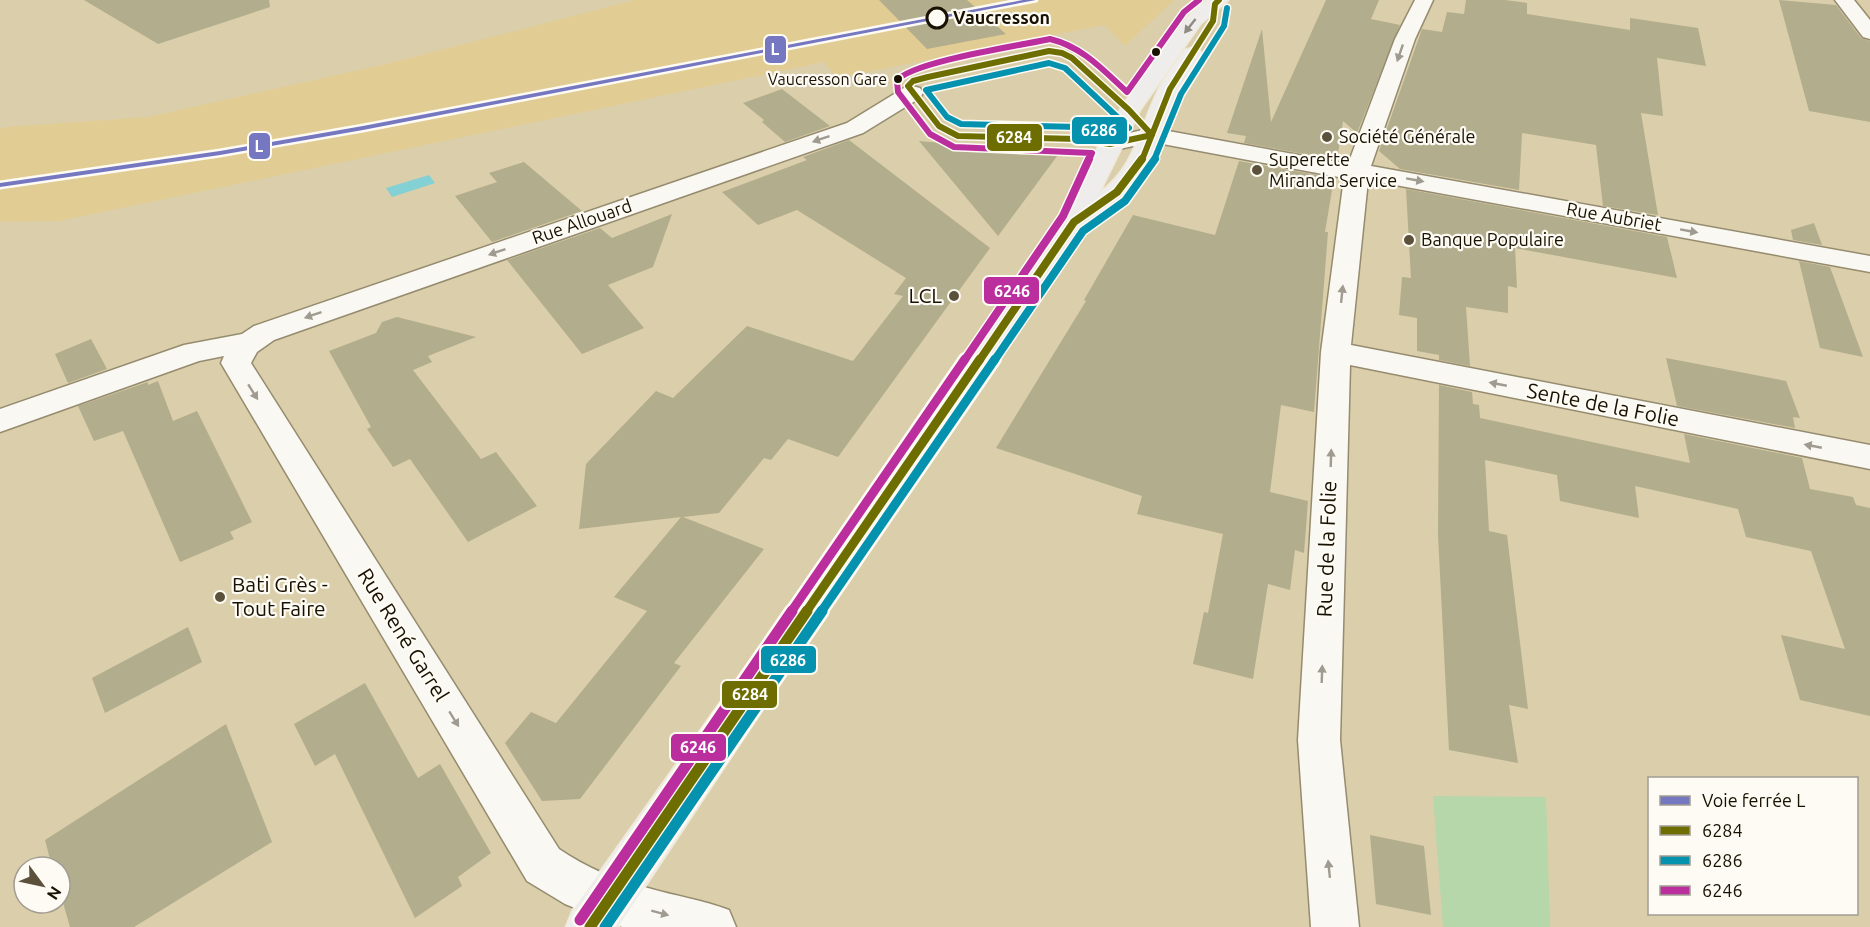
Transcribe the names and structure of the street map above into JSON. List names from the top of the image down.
{
  "streets": {
    "street": [
      "Rue Aubriet",
      "Rue Allouard",
      "Sente de la Folie",
      "Rue de la Folie",
      "Rue René Garrel"
    ]
  },
  "crossings": [
    ["Rue Aubriet", "Rue de la Folie"],
    ["Rue Allouard", "Rue René Garrel"],
    ["Sente de la Folie", "Rue de la Folie"]
  ],
  "one_way": [
    "Rue Aubriet",
    "Rue Allouard",
    "Sente de la Folie",
    "Rue René Garrel"
  ],
  "places": [
    "Vaucresson",
    "Vaucresson Gare",
    "Société Générale",
    "Superette Miranda Service",
    "Banque Populaire",
    "LCL",
    "Bati Grès - Tout Faire"
  ],
  "lines": [
    "rail line L",
    "transit line 6284",
    "transit line 6246",
    "transit line 6286"
  ],
  "legend": [
    "Voie ferrée L",
    "6284",
    "6286",
    "6246"
  ],
  "north": "bottom right"
}
